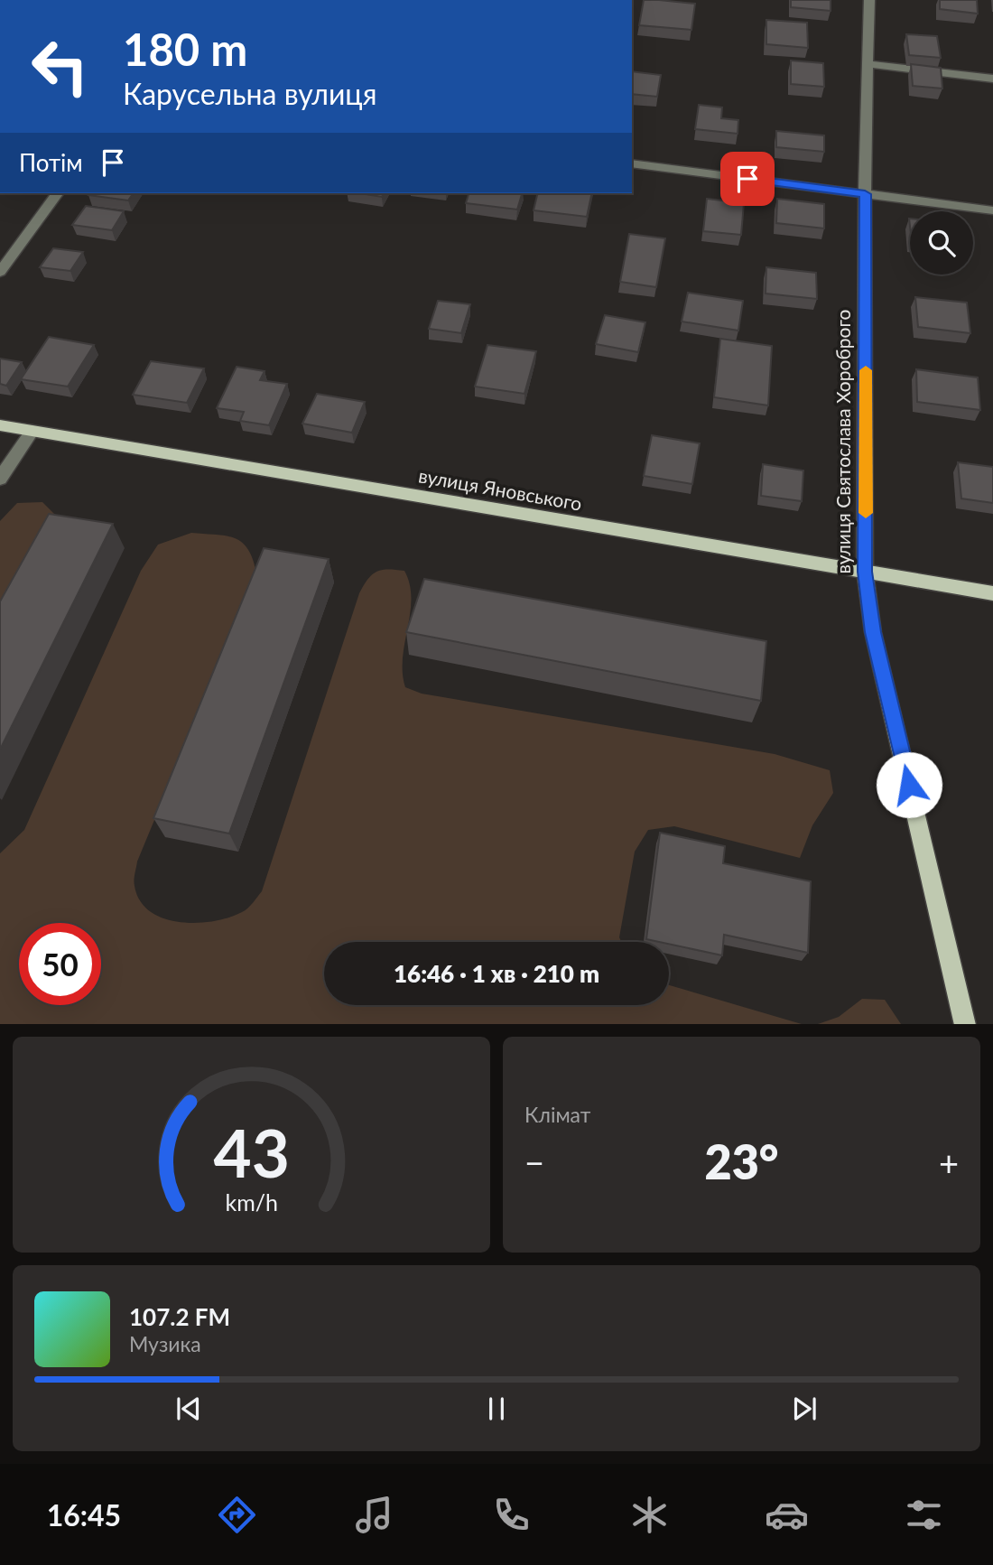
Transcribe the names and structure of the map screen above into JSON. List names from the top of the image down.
{
  "streets": {
    "main road": ["вулиця Святослава Хороброго", "вулиця Яновського"]
  },
  "crossings": [
    ["вулиця Святослава Хороброго", "вулиця Яновського"]
  ],
  "page": {
    "turn": ["180 m", "Карусельна вулиця"],
    "then": "Потім",
    "limit": "50",
    "trip": "16:46 · 1 хв · 210 m",
    "tile": "Клімат",
    "heat": ["−", "23°", "+"],
    "song": ["107.2 FM", "Музика"],
    "tabs": "16:45",
    "gauge": ["43", "km/h"]
  }
}
